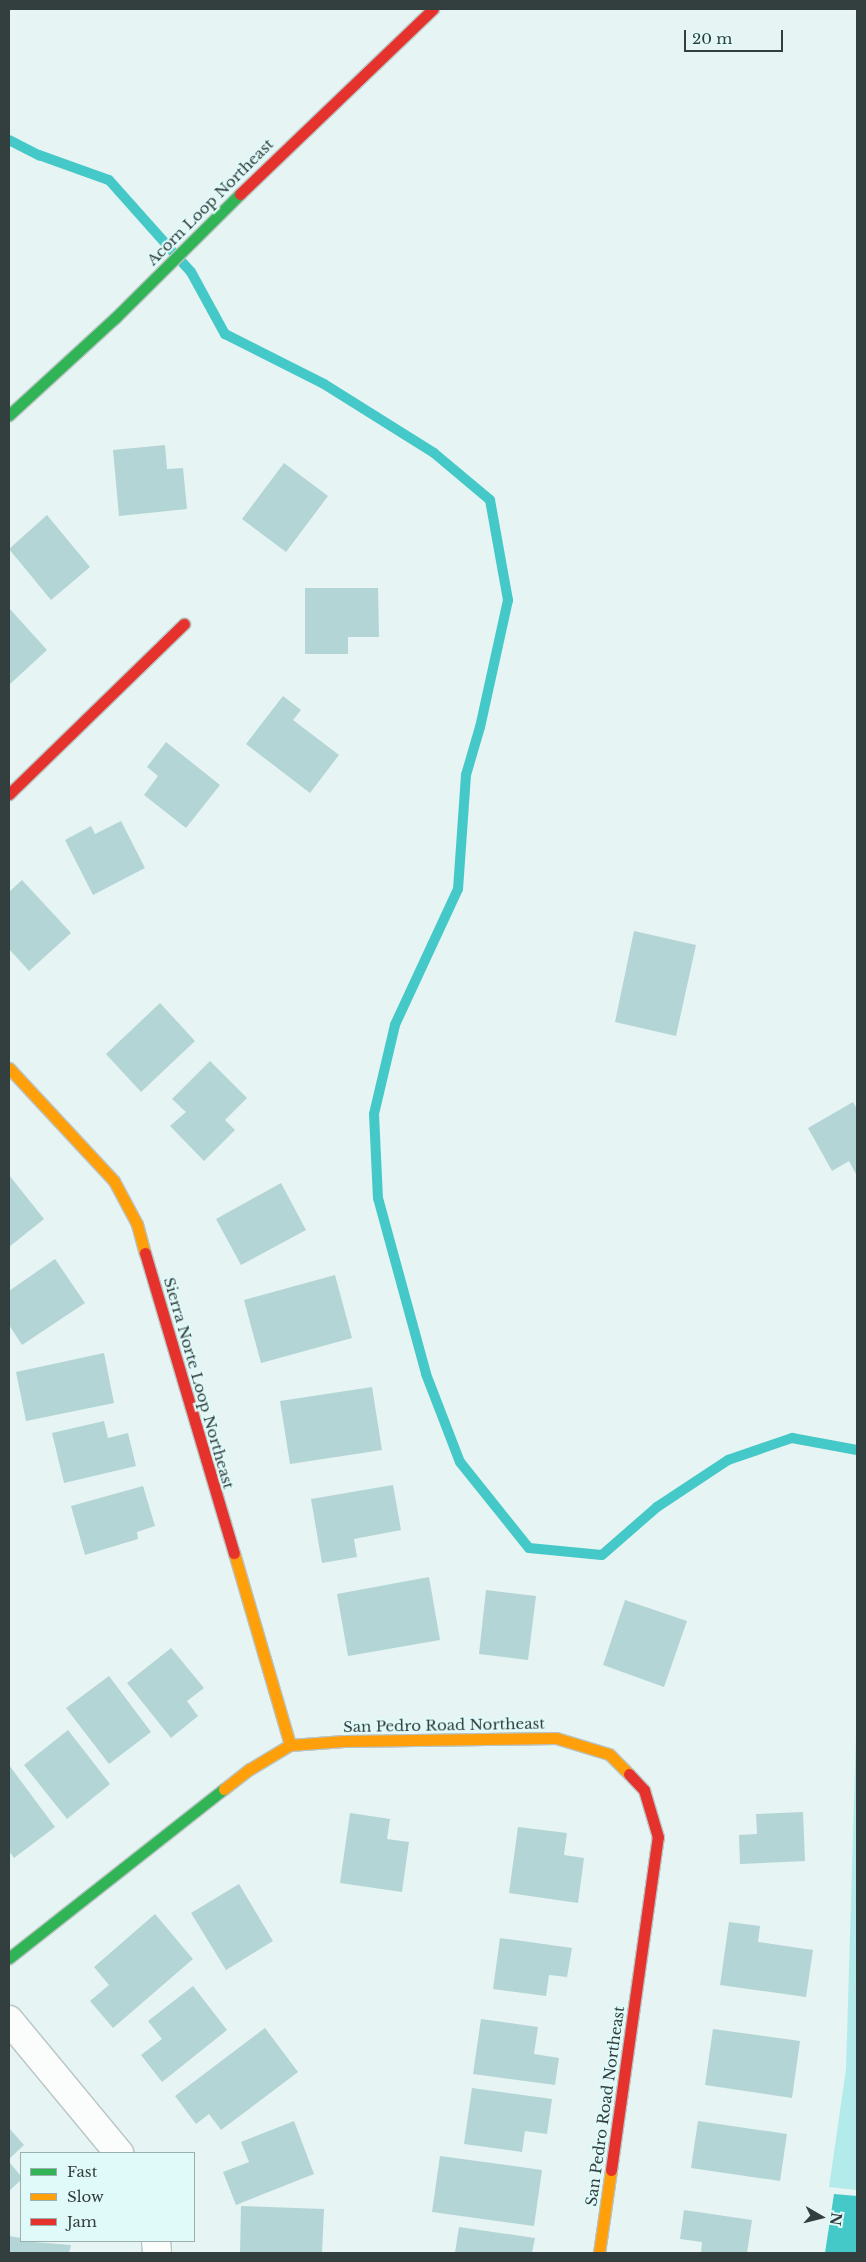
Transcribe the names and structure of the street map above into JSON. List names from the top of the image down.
{
  "streets": {
    "street": ["Acorn Loop Northeast", "Sierra Norte Loop Northeast", "San Pedro Road Northeast"]
  },
  "crossings": [
    ["Sierra Norte Loop Northeast", "San Pedro Road Northeast"]
  ],
  "legend": ["Fast", "Slow", "Jam"],
  "scale_bar": "20 m",
  "north": "right"
}
